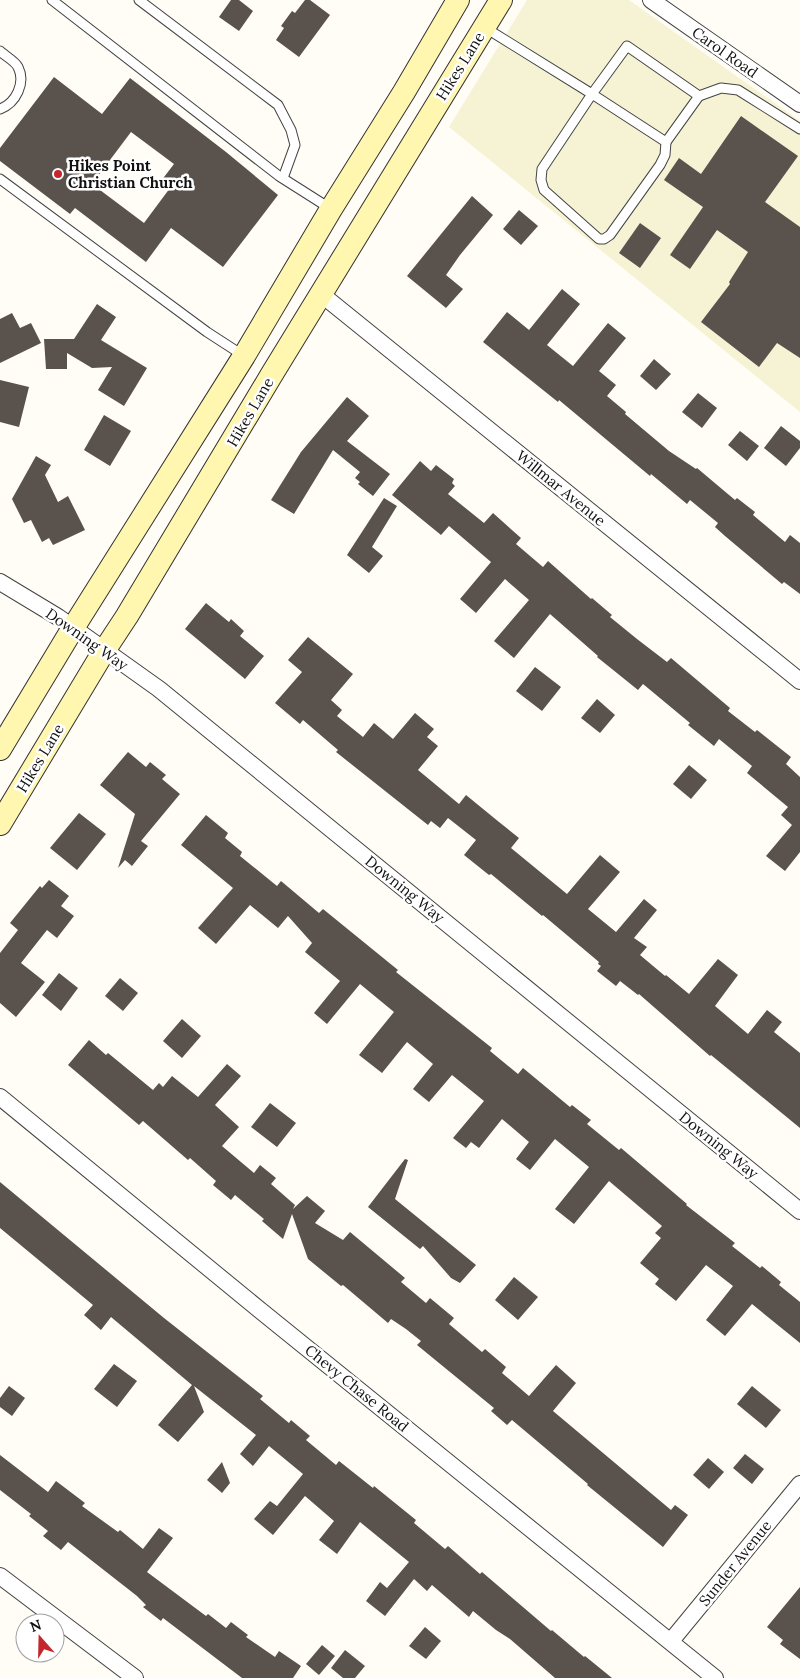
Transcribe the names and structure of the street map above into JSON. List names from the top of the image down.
{
  "streets": {
    "main road": ["Hikes Lane"],
    "street": [
      "Carol Road",
      "Willmar Avenue",
      "Downing Way",
      "Chevy Chase Road",
      "Sunder Avenue"
    ]
  },
  "crossings": [
    ["Hikes Lane", "Willmar Avenue"],
    ["Hikes Lane", "Downing Way"],
    ["Chevy Chase Road", "Sunder Avenue"]
  ],
  "places": ["Hikes Point Christian Church"],
  "north": "top"
}
